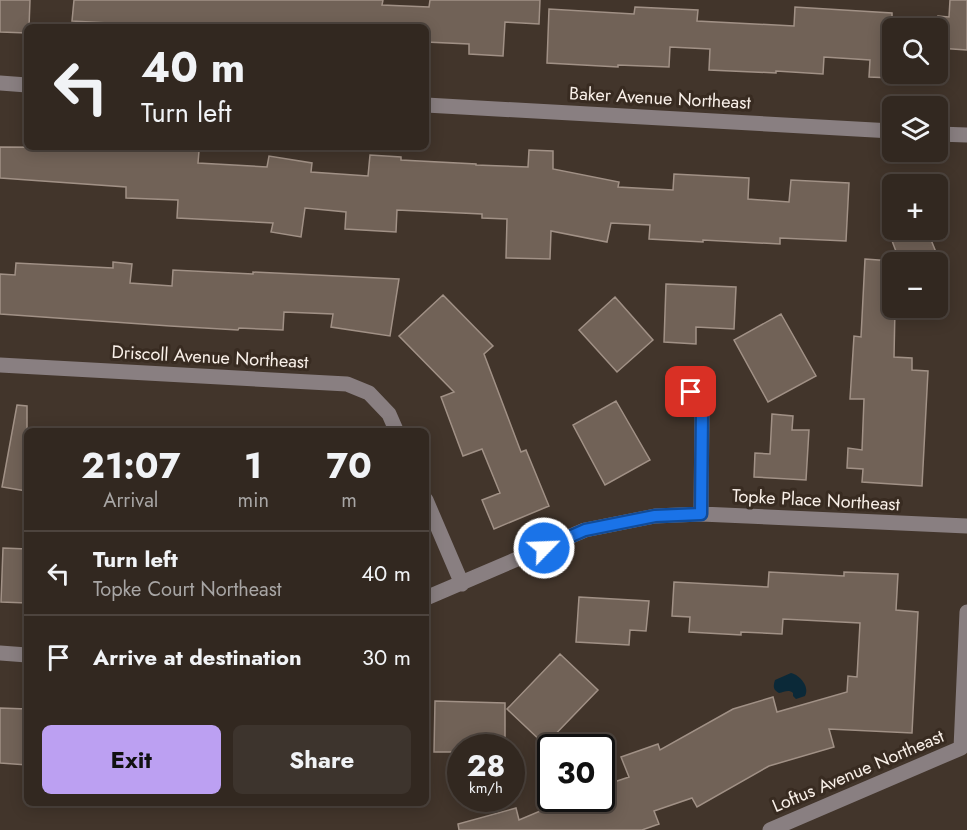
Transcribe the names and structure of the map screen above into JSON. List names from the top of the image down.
{
  "streets": {
    "street": [
      "Baker Avenue Northeast",
      "Driscoll Avenue Northeast",
      "Topke Place Northeast",
      "Loftus Avenue Northeast"
    ]
  },
  "page": {
    "map_buttons": ["+", "−"],
    "turn": ["40 m", "Turn left"],
    "eta": [
      "21:07",
      "Arrival",
      "1",
      "min",
      "70",
      "m"
    ],
    "list": [
      {
        "name": "Turn left",
        "note": "Topke Court Northeast",
        "value": "40 m"
      },
      {
        "name": "Arrive at destination",
        "value": "30 m"
      }
    ],
    "buttons": ["Exit", "Share"],
    "speed": "28 km/h",
    "limit": "30"
  }
}
